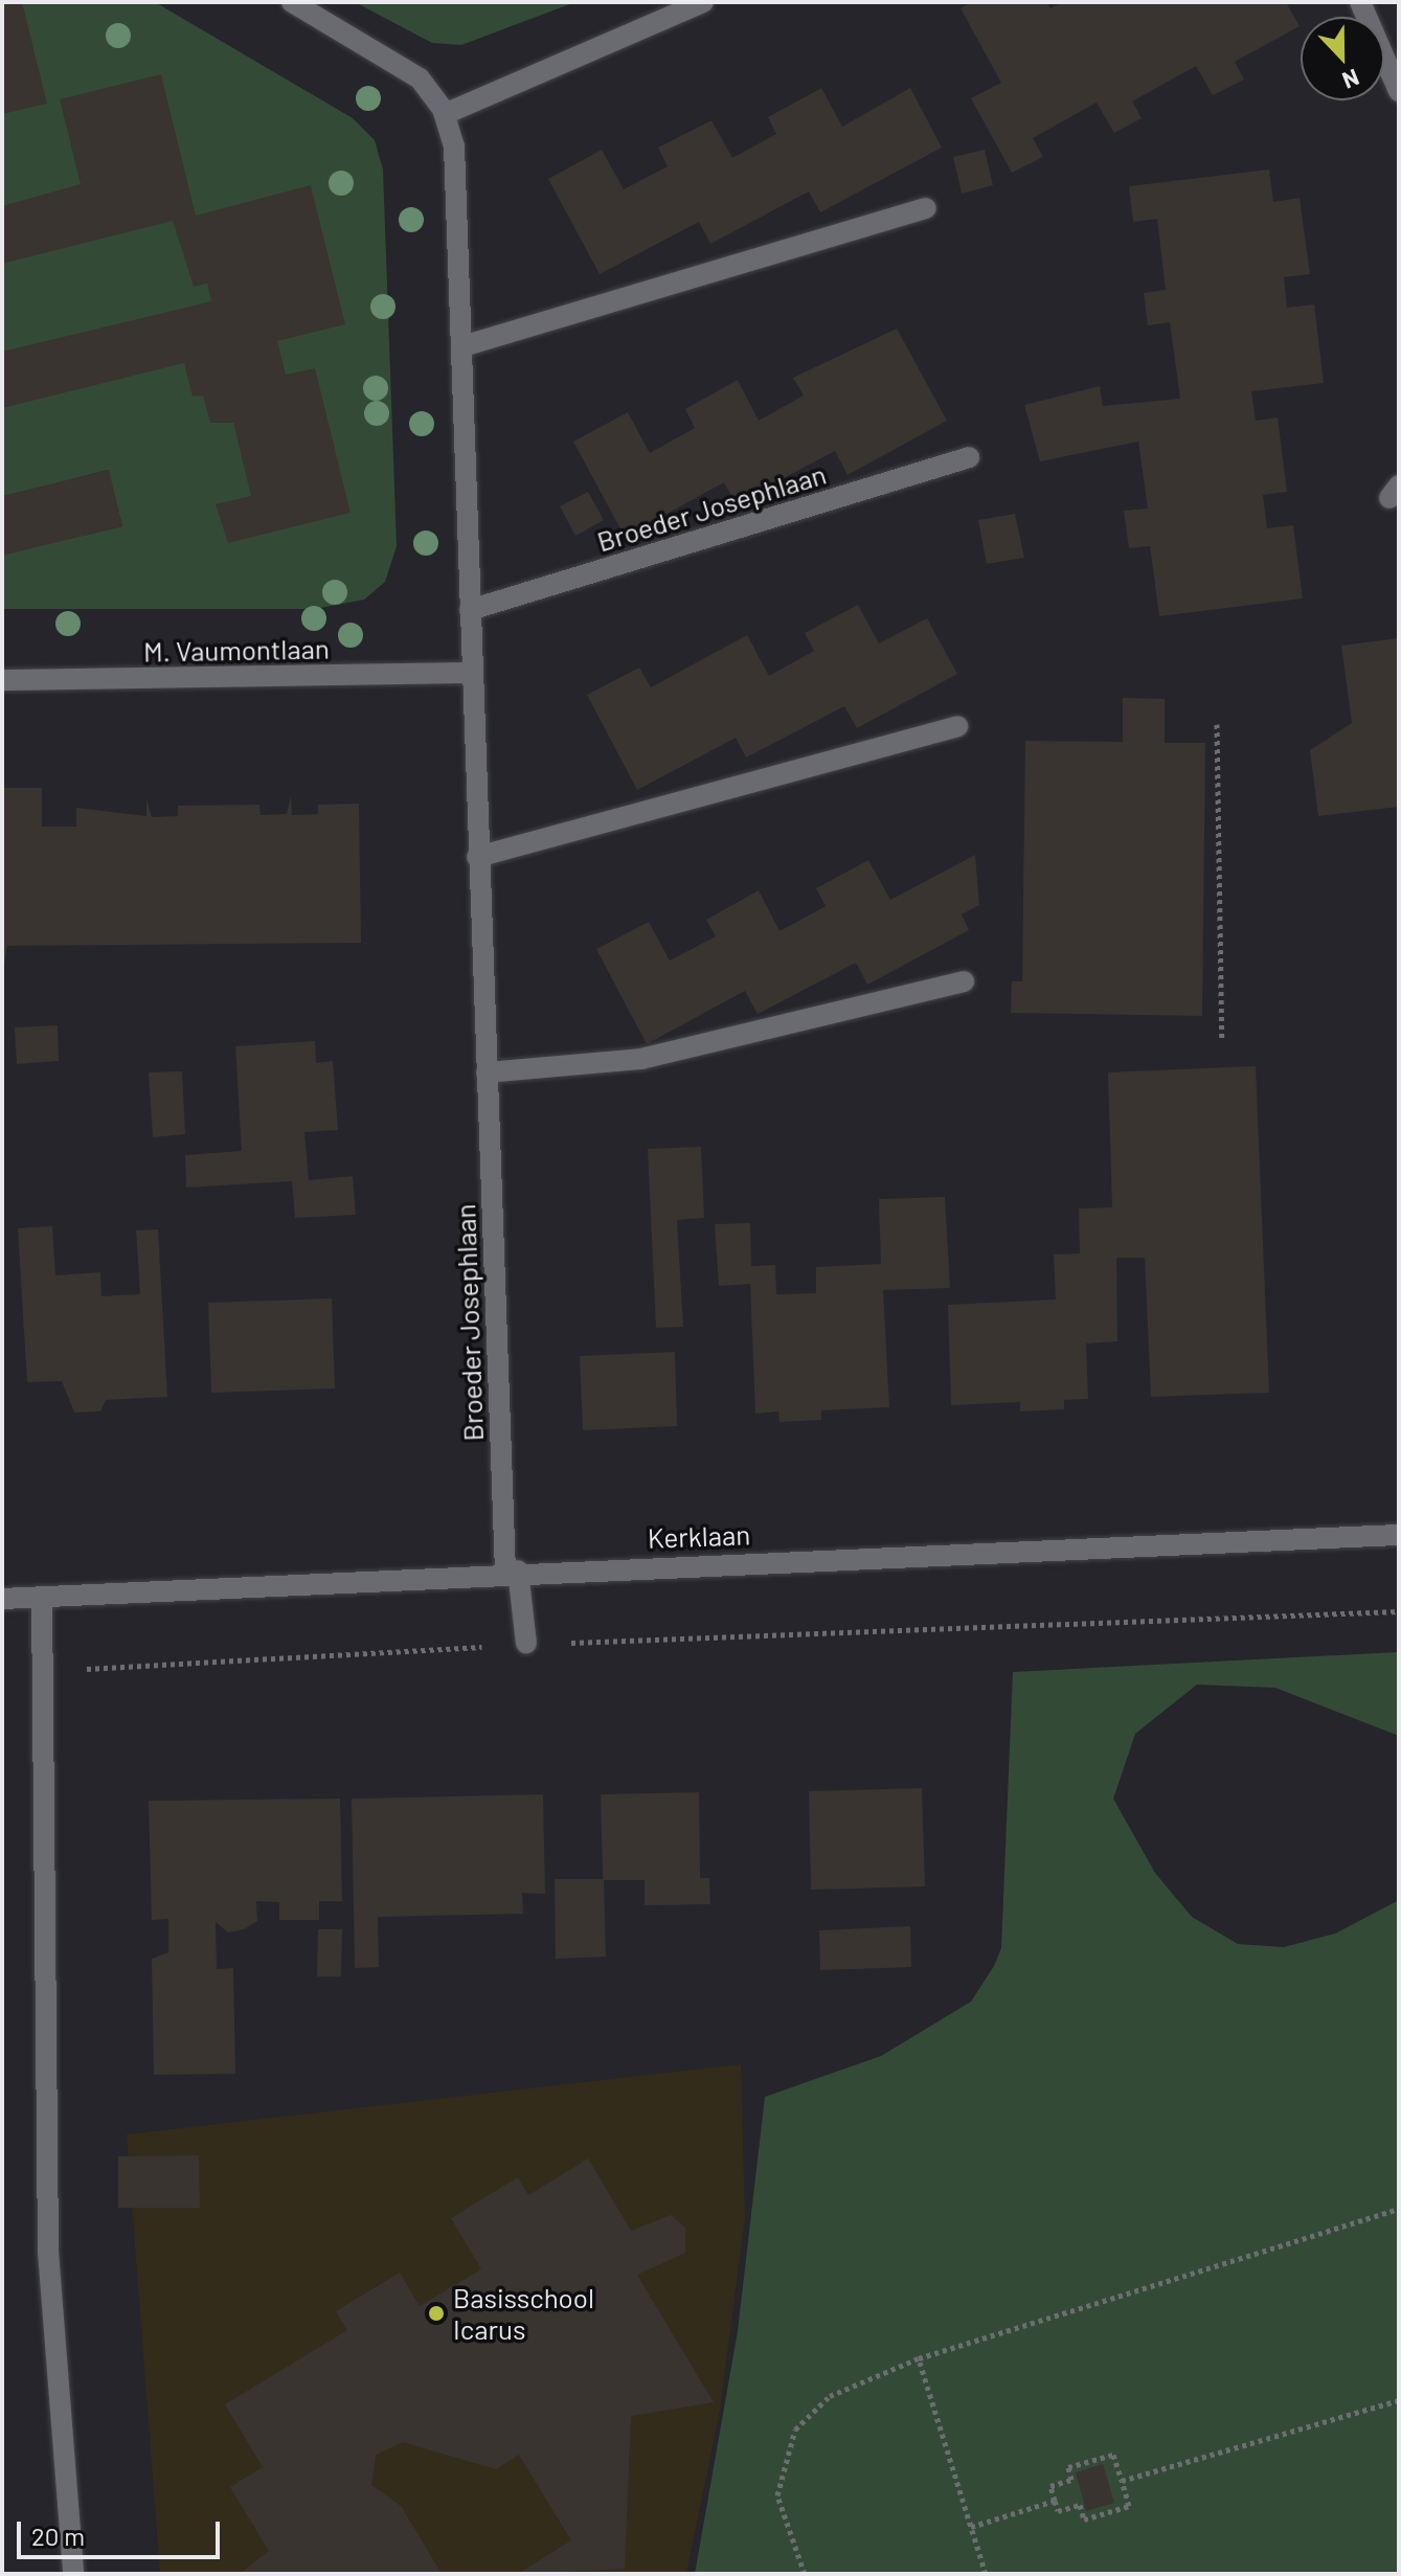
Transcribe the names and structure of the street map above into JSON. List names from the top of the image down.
{
  "streets": {
    "street": ["Broeder Josephlaan", "M. Vaumontlaan", "Kerklaan"]
  },
  "crossings": [
    ["Broeder Josephlaan", "M. Vaumontlaan"],
    ["Broeder Josephlaan", "Kerklaan"]
  ],
  "places": ["Basisschool Icarus"],
  "scale_bar": "20 m",
  "north": "bottom"
}
